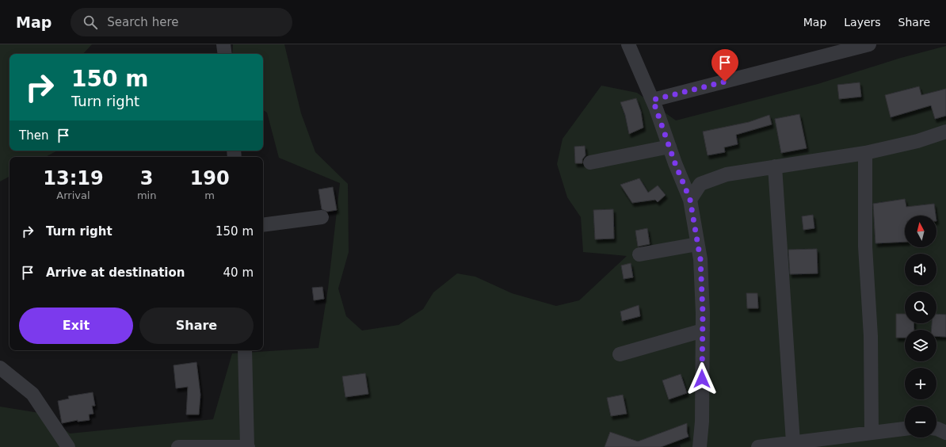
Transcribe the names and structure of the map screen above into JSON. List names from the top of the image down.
{
  "north": "top",
  "page": {
    "header": "Map",
    "search": "Search here",
    "nav": ["Map", "Layers", "Share"],
    "turn": ["150 m", "Turn right"],
    "then": "Then",
    "eta": [
      "13:19",
      "Arrival",
      "3",
      "min",
      "190",
      "m"
    ],
    "list": [
      {
        "name": "Turn right",
        "value": "150 m"
      },
      {
        "name": "Arrive at destination",
        "value": "40 m"
      }
    ],
    "map_buttons": ["+", "−"],
    "buttons": ["Exit", "Share"]
  }
}
